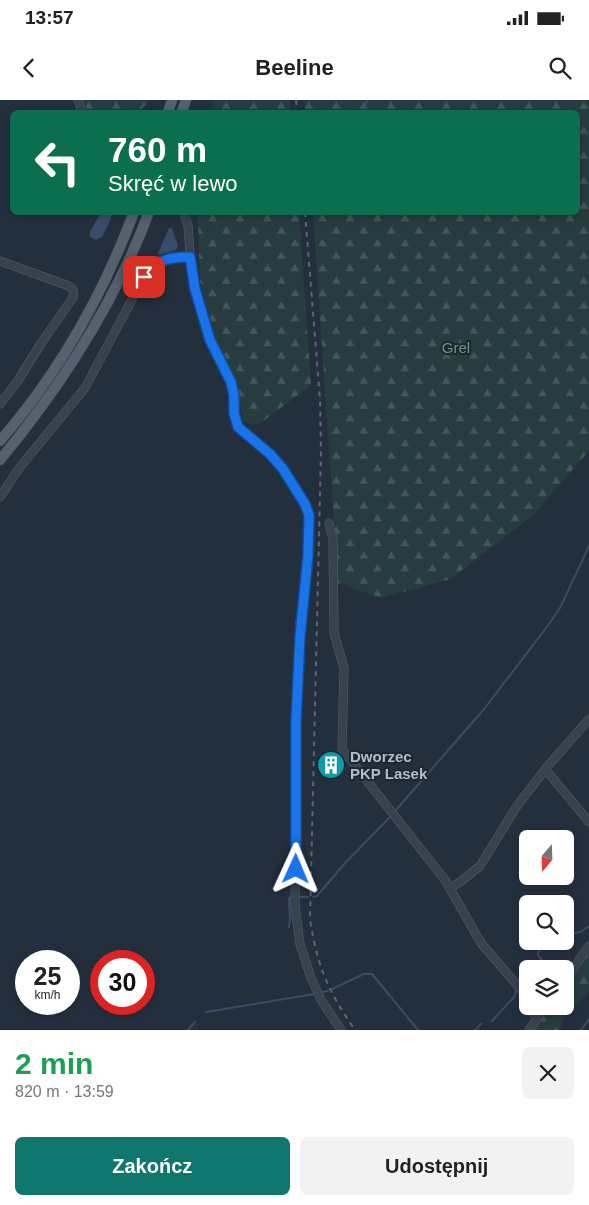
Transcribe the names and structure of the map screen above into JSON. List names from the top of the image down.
{
  "parks": ["Grel"],
  "places": {
    "building": ["Dworzec PKP Lasek"]
  },
  "north": "bottom",
  "page": {
    "status": "13:57",
    "header": "Beeline",
    "turn": ["760 m", "Skręć w lewo"],
    "speed": "25 km/h",
    "limit": "30",
    "heading": ["2 min", "820 m · 13:59"],
    "buttons": ["Zakończ", "Udostępnij"]
  }
}
